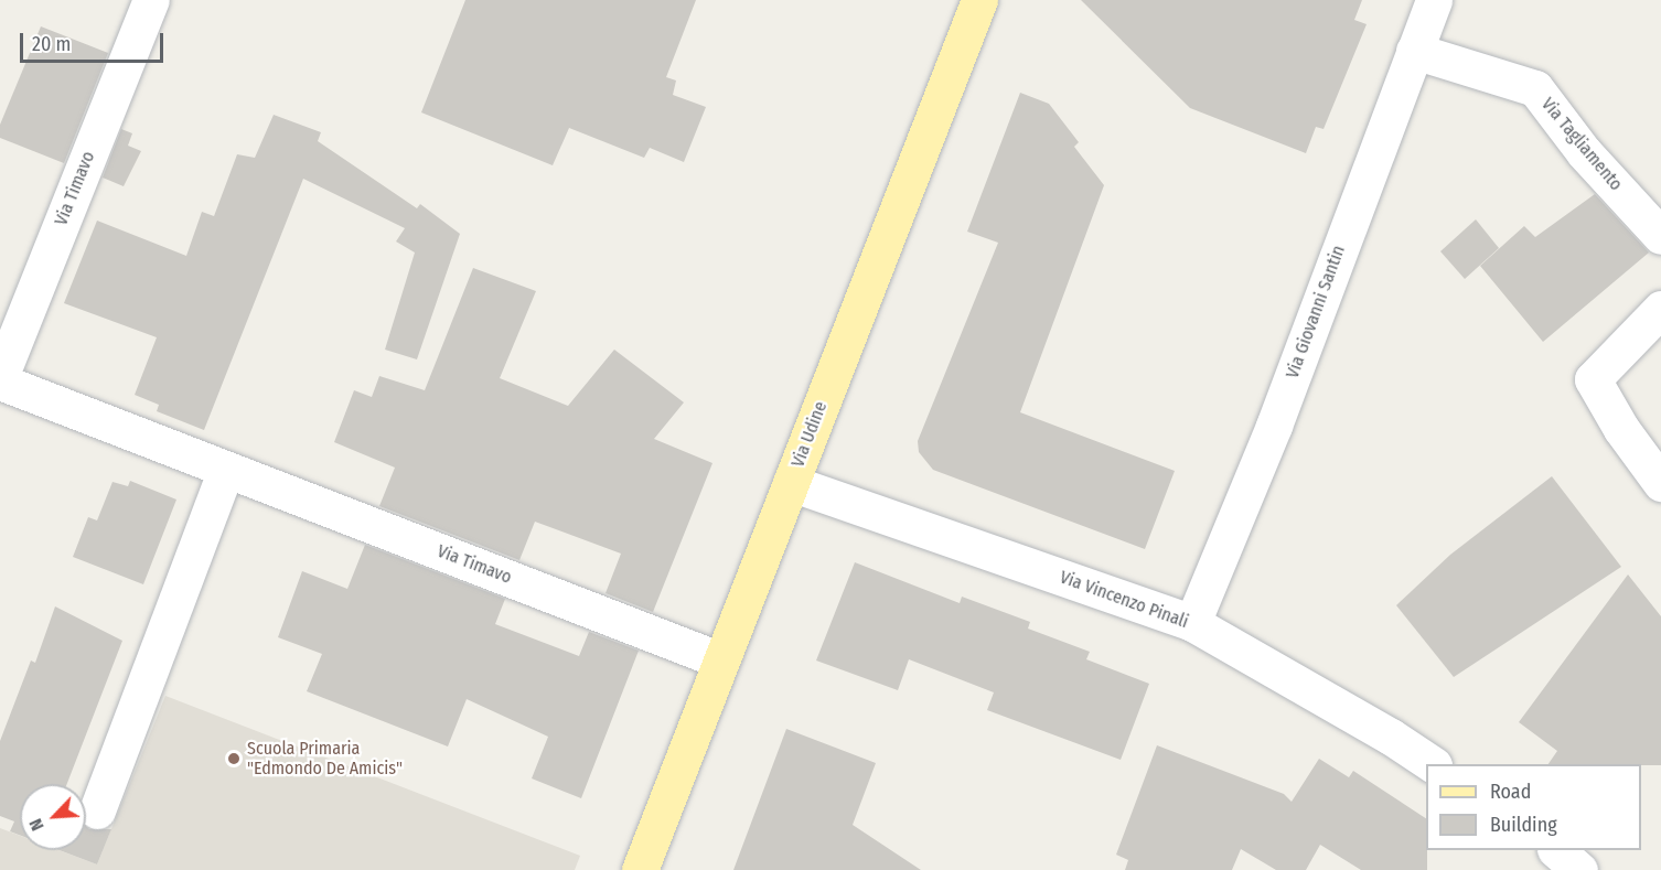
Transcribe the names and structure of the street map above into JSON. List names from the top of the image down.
{
  "streets": {
    "main road": ["Via Udine"],
    "street": [
      "Via Tagliamento",
      "Via Timavo",
      "Via Giovanni Santin",
      "Via Vincenzo Pinali"
    ]
  },
  "crossings": [
    ["Via Tagliamento", "Via Giovanni Santin"],
    ["Via Timavo", "Via Udine"],
    ["Via Giovanni Santin", "Via Vincenzo Pinali"],
    ["Via Udine", "Via Vincenzo Pinali"]
  ],
  "places": ["Scuola Primaria \"Edmondo De Amicis\""],
  "legend": ["Road", "Building"],
  "scale_bar": "20 m",
  "north": "bottom left"
}
